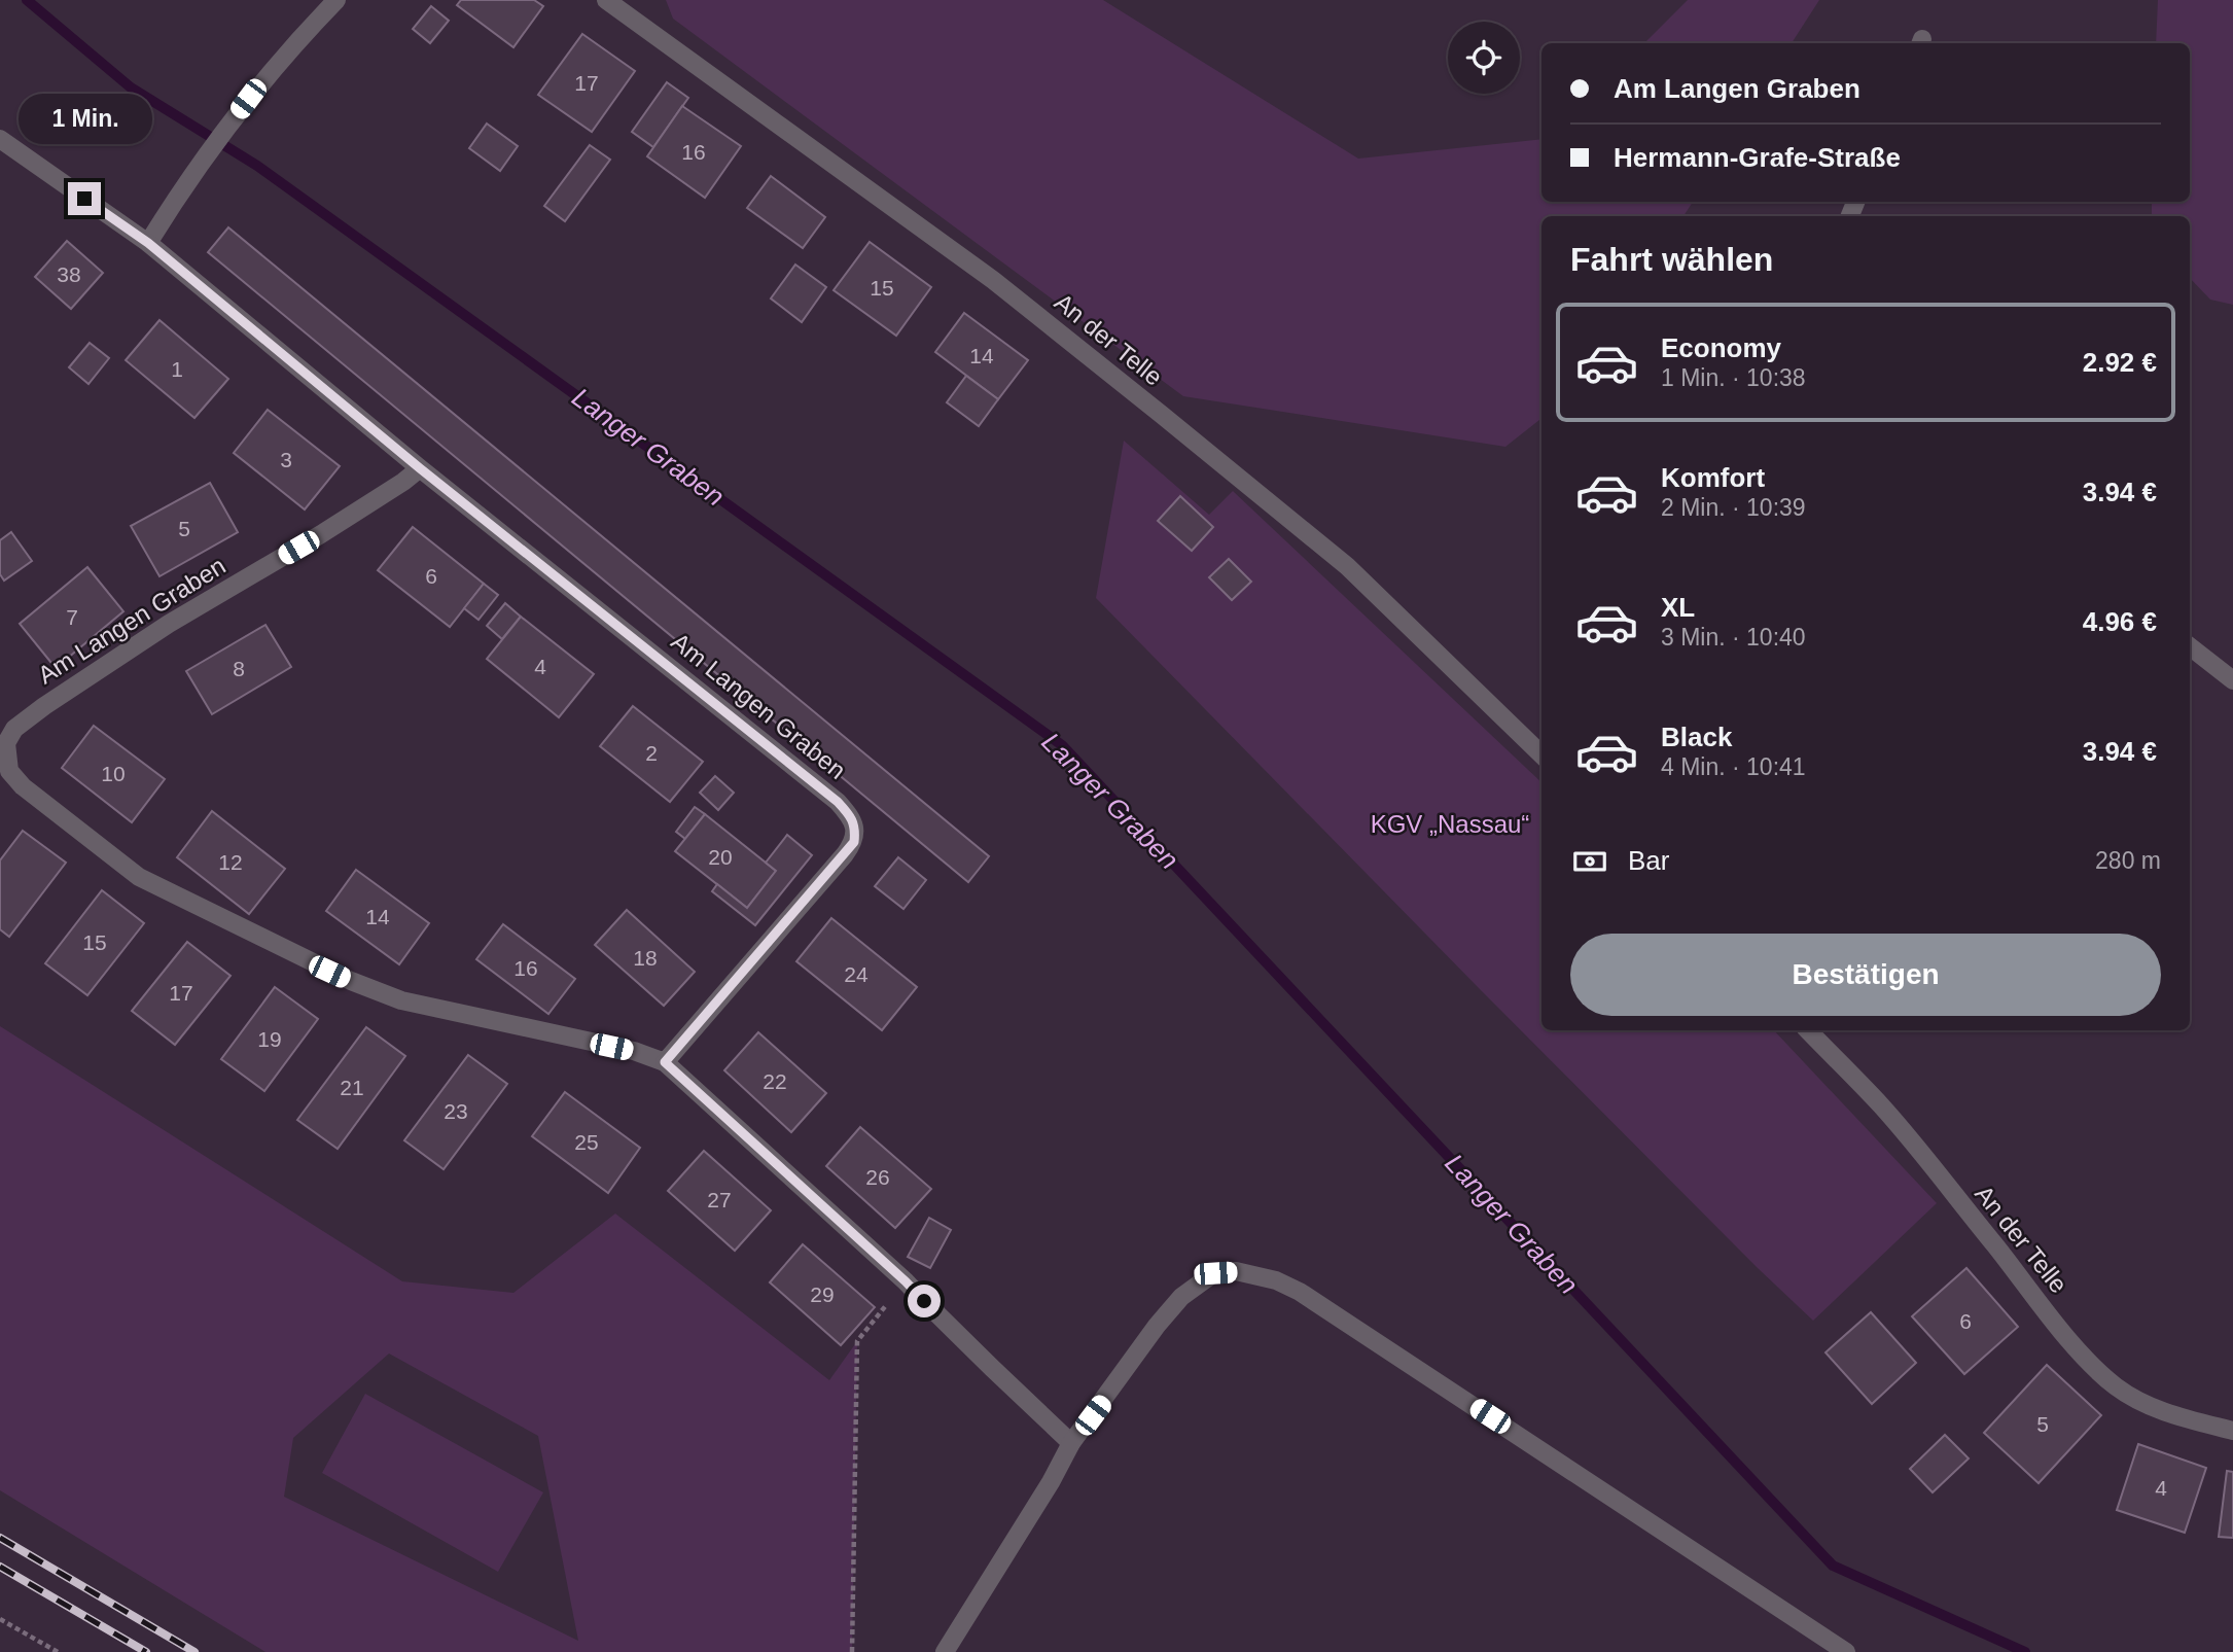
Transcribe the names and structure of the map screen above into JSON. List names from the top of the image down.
{
  "streets": {
    "street": ["An der Telle", "Am Langen Graben"]
  },
  "water": ["Langer Graben"],
  "parks": ["KGV „Nassau“"],
  "house_numbers": [
    "17",
    "16",
    "38",
    "15",
    "14",
    "1",
    "3",
    "5",
    "6",
    "7",
    "4",
    "8",
    "2",
    "10",
    "20",
    "12",
    "14",
    "15",
    "18",
    "16",
    "24",
    "17",
    "19",
    "22",
    "21",
    "23",
    "25",
    "26",
    "27",
    "29",
    "6",
    "5",
    "4"
  ],
  "page": {
    "banner": ["Am Langen Graben", "Hermann-Grafe-Straße"],
    "bubble": "1 Min.",
    "heading": "Fahrt wählen",
    "list": [
      {
        "name": "Economy",
        "note": "1 Min. · 10:38",
        "value": "2.92 €"
      },
      {
        "name": "Komfort",
        "note": "2 Min. · 10:39",
        "value": "3.94 €"
      },
      {
        "name": "XL",
        "note": "3 Min. · 10:40",
        "value": "4.96 €"
      },
      {
        "name": "Black",
        "note": "4 Min. · 10:41",
        "value": "3.94 €"
      }
    ],
    "pay": ["Bar", "280 m"],
    "buttons": "Bestätigen"
  }
}
